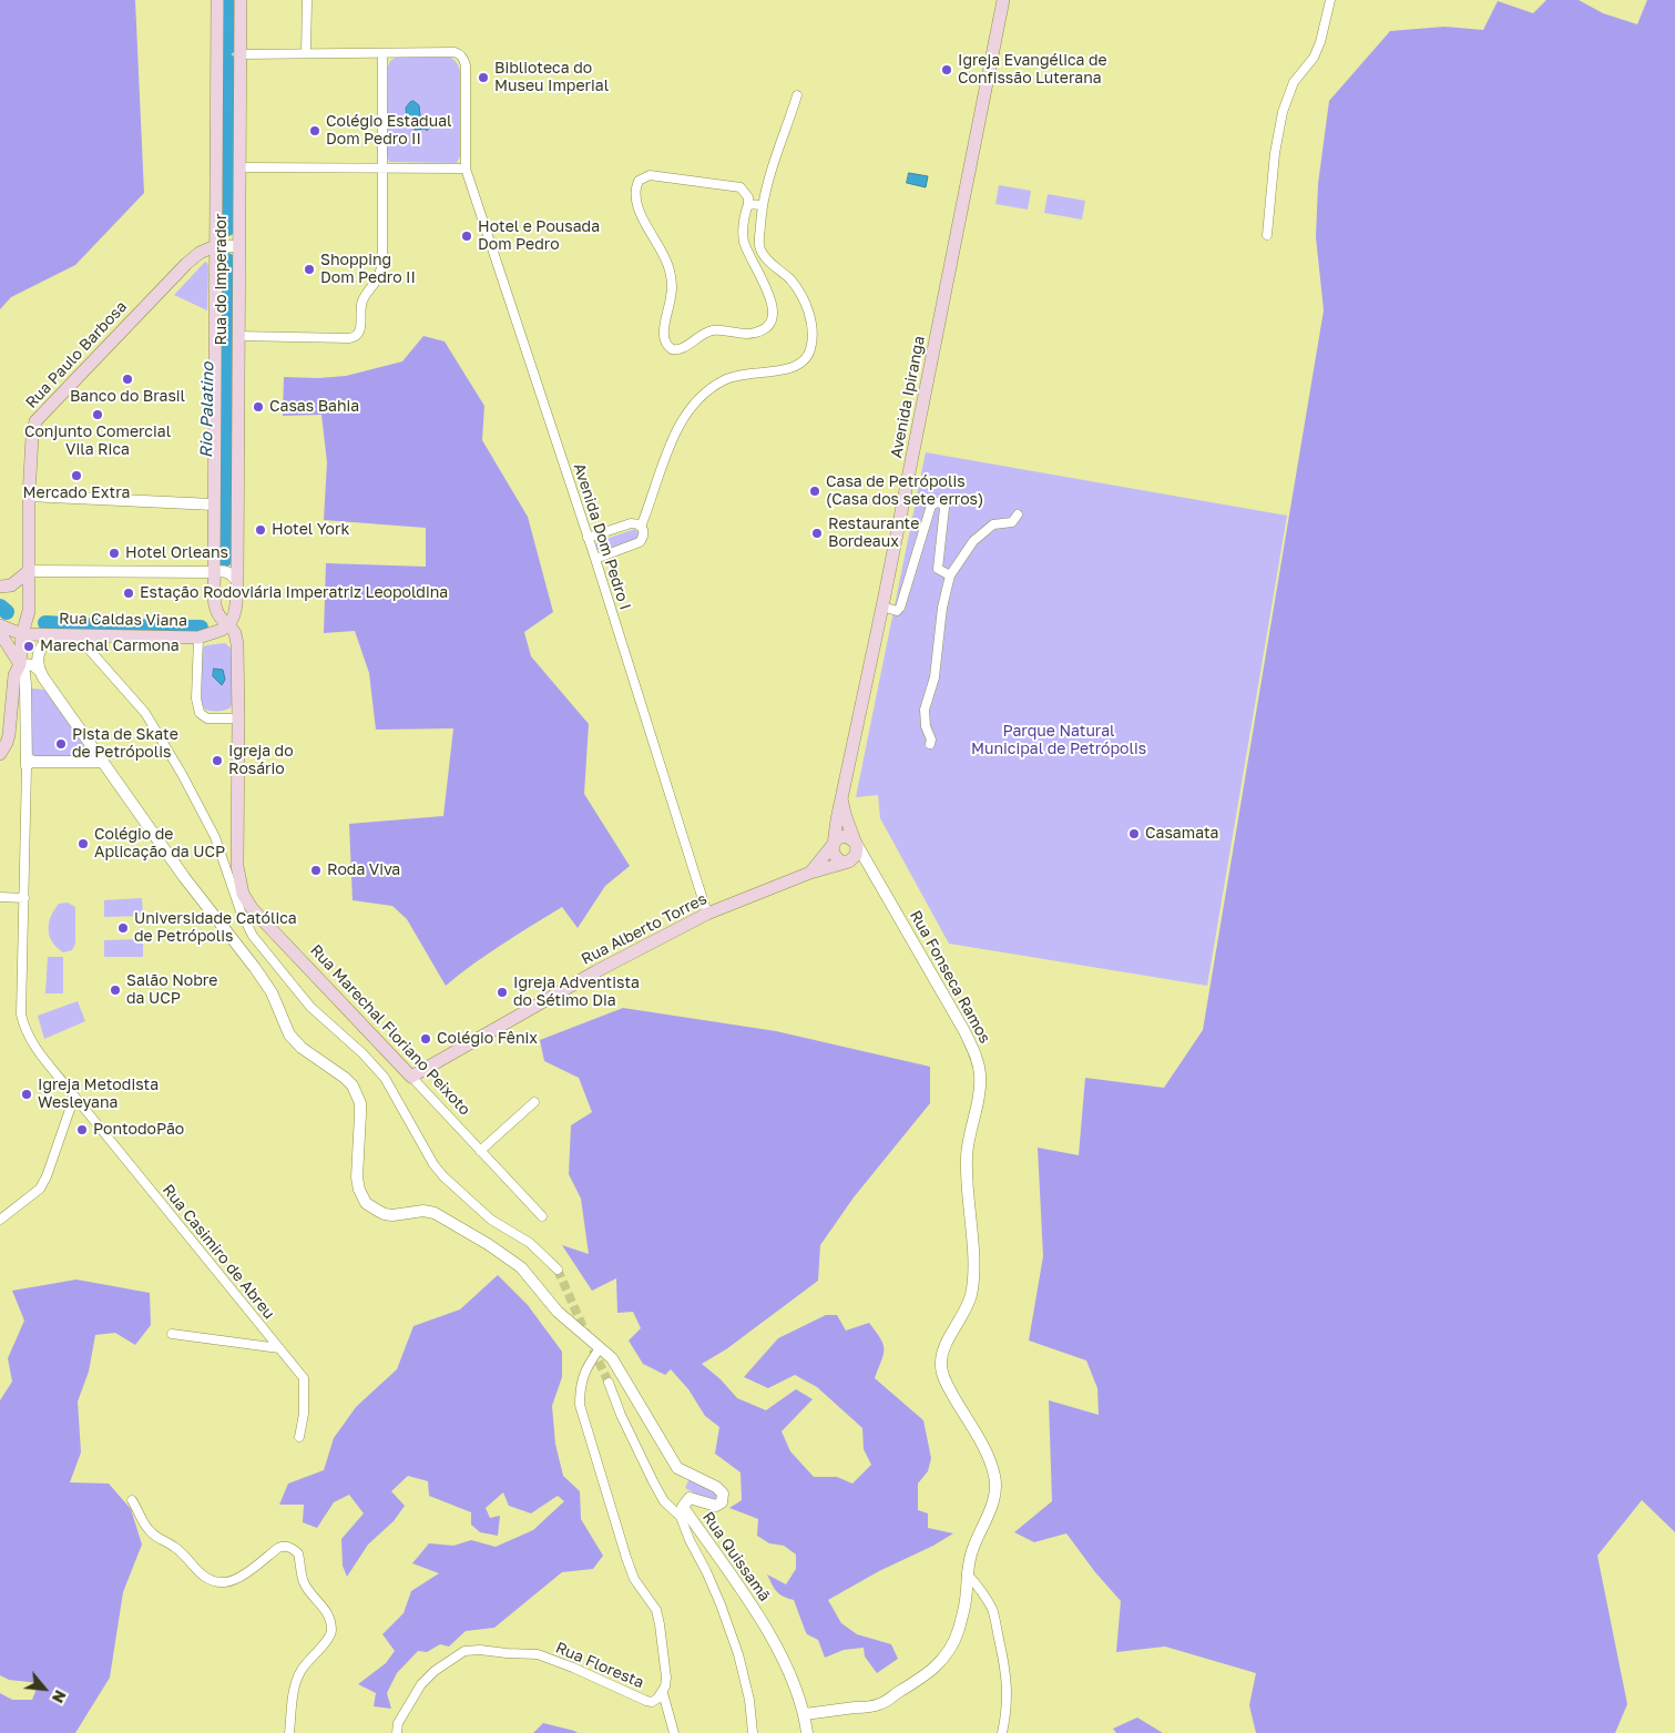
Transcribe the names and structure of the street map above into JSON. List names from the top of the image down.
{
  "streets": {
    "main road": [
      "Rua do Imperador",
      "Rua Paulo Barbosa",
      "Avenida Ipiranga",
      "Rua Caldas Viana",
      "Rua Alberto Torres",
      "Rua Marechal Floriano Peixoto"
    ],
    "street": [
      "Avenida Dom Pedro I",
      "Rua Fonseca Ramos",
      "Rua Casimiro de Abreu",
      "Rua Quissamã",
      "Rua Floresta"
    ]
  },
  "crossings": [
    ["Rua do Imperador", "Rua Paulo Barbosa"],
    ["Rua do Imperador", "Rua Caldas Viana"],
    ["Rua do Imperador", "Rua Marechal Floriano Peixoto"],
    ["Rua Paulo Barbosa", "Rua Caldas Viana"],
    ["Avenida Ipiranga", "Rua Alberto Torres"],
    ["Avenida Ipiranga", "Rua Fonseca Ramos"],
    ["Avenida Dom Pedro I", "Rua Alberto Torres"],
    ["Rua Caldas Viana", "Rua Marechal Floriano Peixoto"],
    ["Rua Alberto Torres", "Rua Fonseca Ramos"],
    ["Rua Alberto Torres", "Rua Marechal Floriano Peixoto"],
    ["Rua Quissamã", "Rua Floresta"]
  ],
  "water": ["Rio Palatino"],
  "parks": ["Parque Natural Municipal de Petrópolis"],
  "places": [
    "Igreja Evangélica de Confissão Luterana",
    "Biblioteca do Museu Imperial",
    "Colégio Estadual Dom Pedro II",
    "Hotel e Pousada Dom Pedro",
    "Shopping Dom Pedro II",
    "Banco do Brasil",
    "Casas Bahia",
    "Conjunto Comercial Vila Rica",
    "Mercado Extra",
    "Casa de Petrópolis (Casa dos sete erros)",
    "Hotel York",
    "Restaurante Bordeaux",
    "Hotel Orleans",
    "Estação Rodoviária Imperatriz Leopoldina",
    "Marechal Carmona",
    "Pista de Skate de Petrópolis",
    "Igreja do Rosário",
    "Casamata",
    "Colégio de Aplicação da UCP",
    "Roda Viva",
    "Universidade Católica de Petrópolis",
    "Salão Nobre da UCP",
    "Igreja Adventista do Sétimo Dia",
    "Colégio Fênix",
    "Igreja Metodista Wesleyana",
    "PontodoPão"
  ],
  "north": "bottom right"
}
